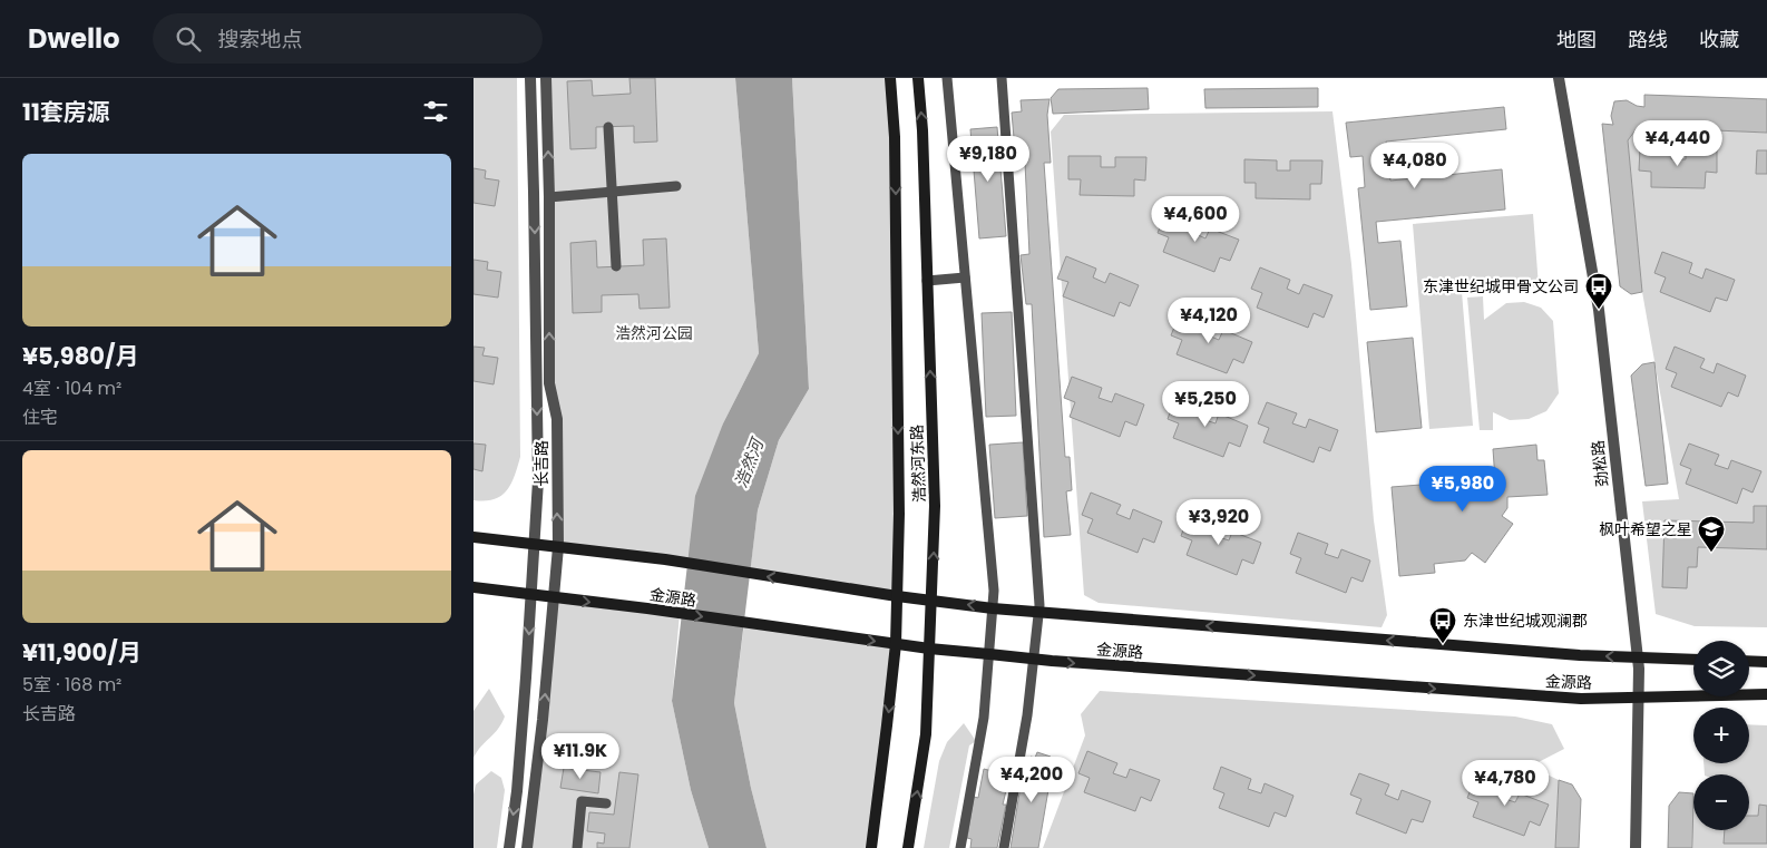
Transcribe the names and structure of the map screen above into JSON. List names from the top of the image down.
{
  "streets": {
    "main road": ["浩然河东路", "金源路"],
    "street": ["长吉路", "劲松路"]
  },
  "crossings": [
    ["长吉路", "金源路"],
    ["浩然河东路", "金源路"],
    ["劲松路", "金源路"]
  ],
  "water": ["浩然河"],
  "parks": ["浩然河公园"],
  "places": {
    "bus stop": ["东津世纪城甲骨文公司", "东津世纪城观澜郡"],
    "school or university": ["枫叶希望之星"]
  },
  "page": {
    "header": "Dwello",
    "search": "搜索地点",
    "nav": ["地图", "路线", "收藏"],
    "heading": "11套房源",
    "price": [
      "¥4,440",
      "¥9,180",
      "¥4,080",
      "¥4,600",
      "¥4,120",
      "¥5,250",
      "¥5,980",
      "¥3,920",
      "¥11.9K",
      "¥4,200",
      "¥4,780"
    ],
    "list": [
      {
        "name": "¥5,980/月",
        "note": "4室 · 104 m² · 住宅"
      },
      {
        "name": "¥11,900/月",
        "note": "5室 · 168 m² · 长吉路"
      }
    ],
    "map_buttons": ["+", "−"]
  }
}
